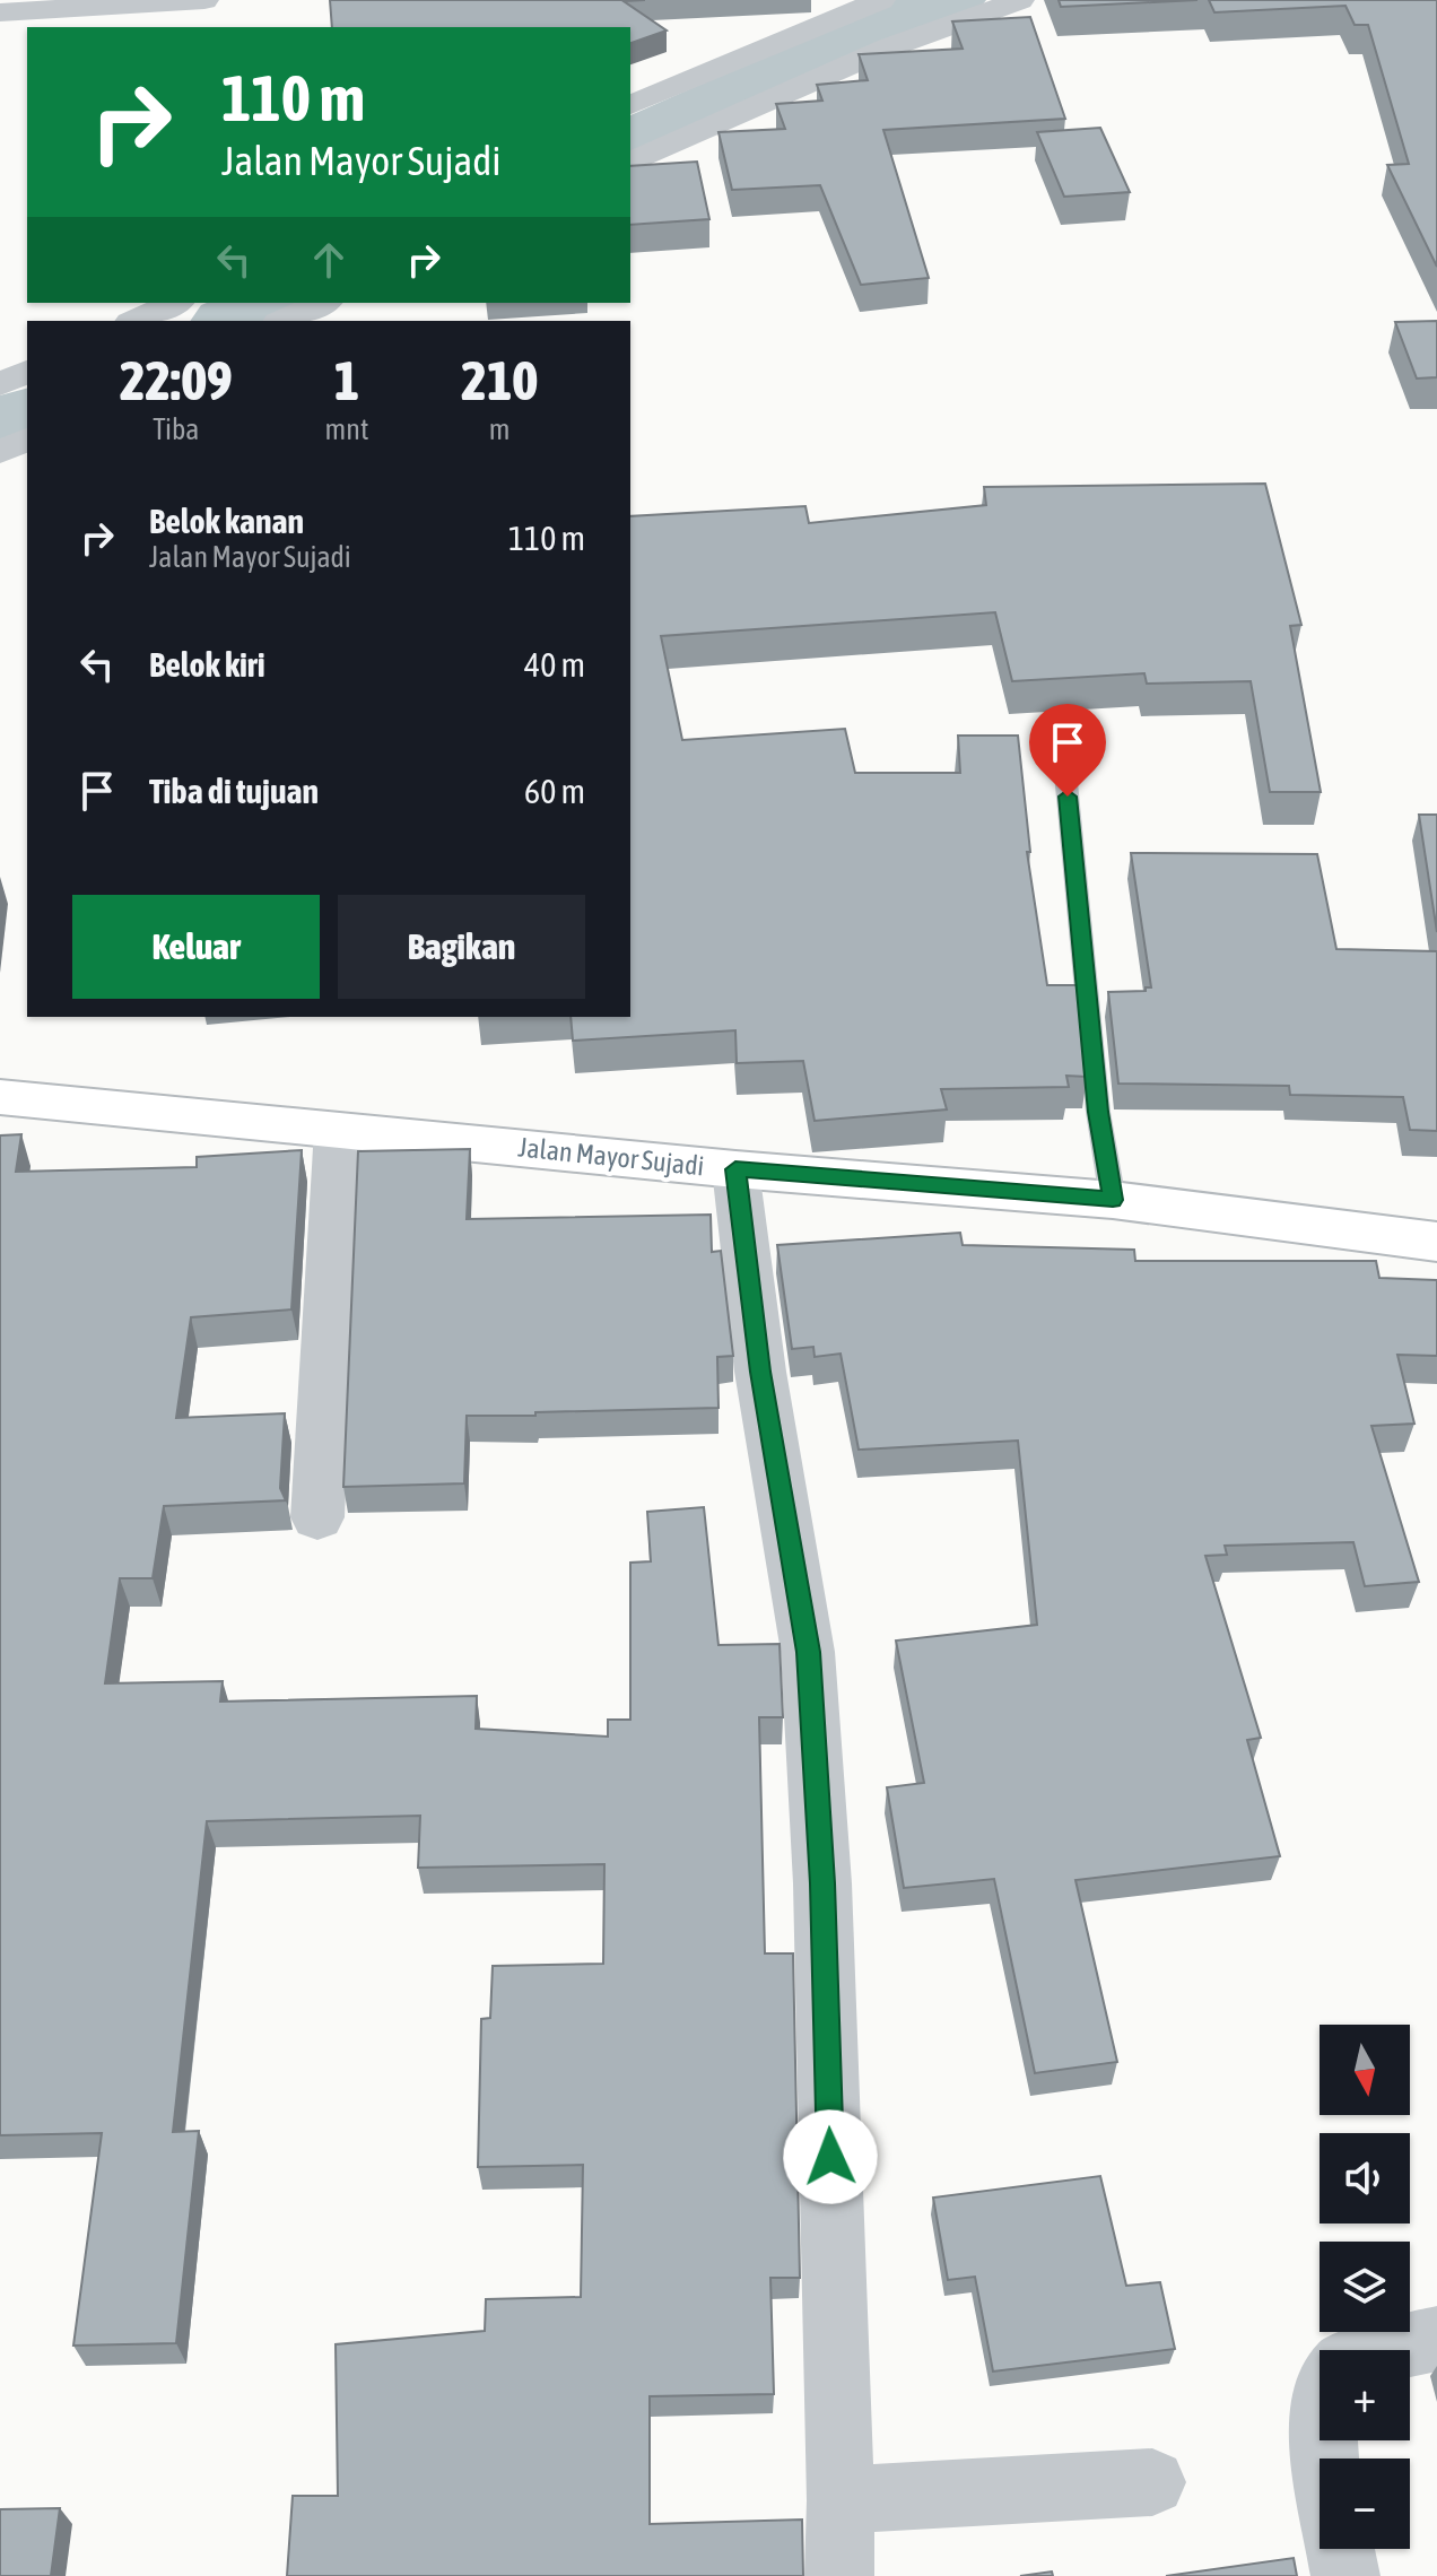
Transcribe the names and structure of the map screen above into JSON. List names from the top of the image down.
{
  "streets": {
    "highway": ["Jalan Mayor Sujadi"]
  },
  "north": "bottom",
  "page": {
    "turn": ["110 m", "Jalan Mayor Sujadi"],
    "eta": [
      "22:09",
      "Tiba",
      "1",
      "mnt",
      "210",
      "m"
    ],
    "list": [
      {
        "name": "Belok kanan",
        "note": "Jalan Mayor Sujadi",
        "value": "110 m"
      },
      {
        "name": "Belok kiri",
        "value": "40 m"
      },
      {
        "name": "Tiba di tujuan",
        "value": "60 m"
      }
    ],
    "buttons": ["Keluar", "Bagikan"],
    "map_buttons": ["+", "−"]
  }
}
